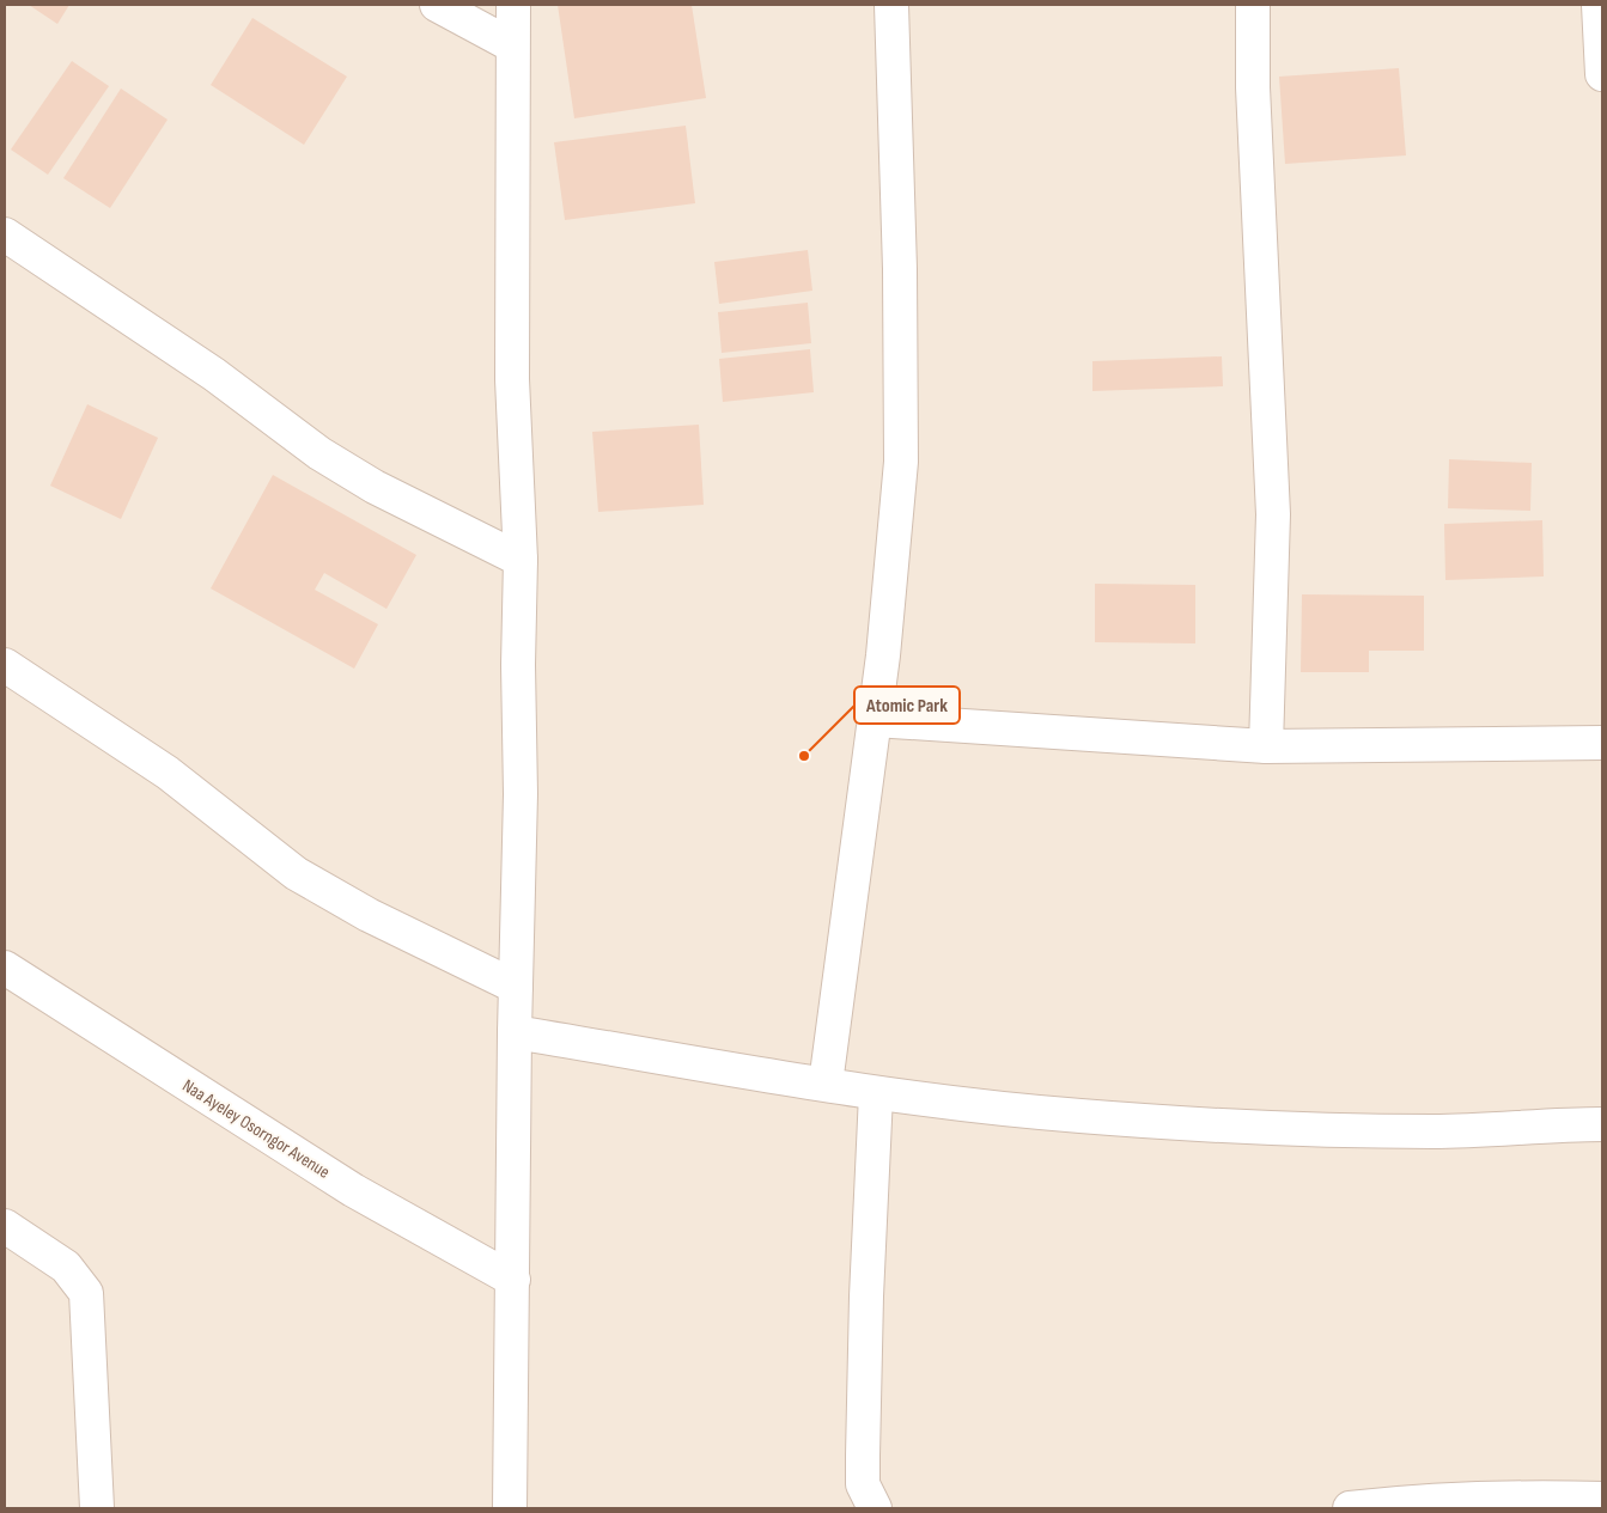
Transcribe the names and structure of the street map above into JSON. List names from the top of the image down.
{
  "streets": {
    "street": ["Naa Ayeley Osorngor Avenue"]
  },
  "places": ["Atomic Park"]
}
